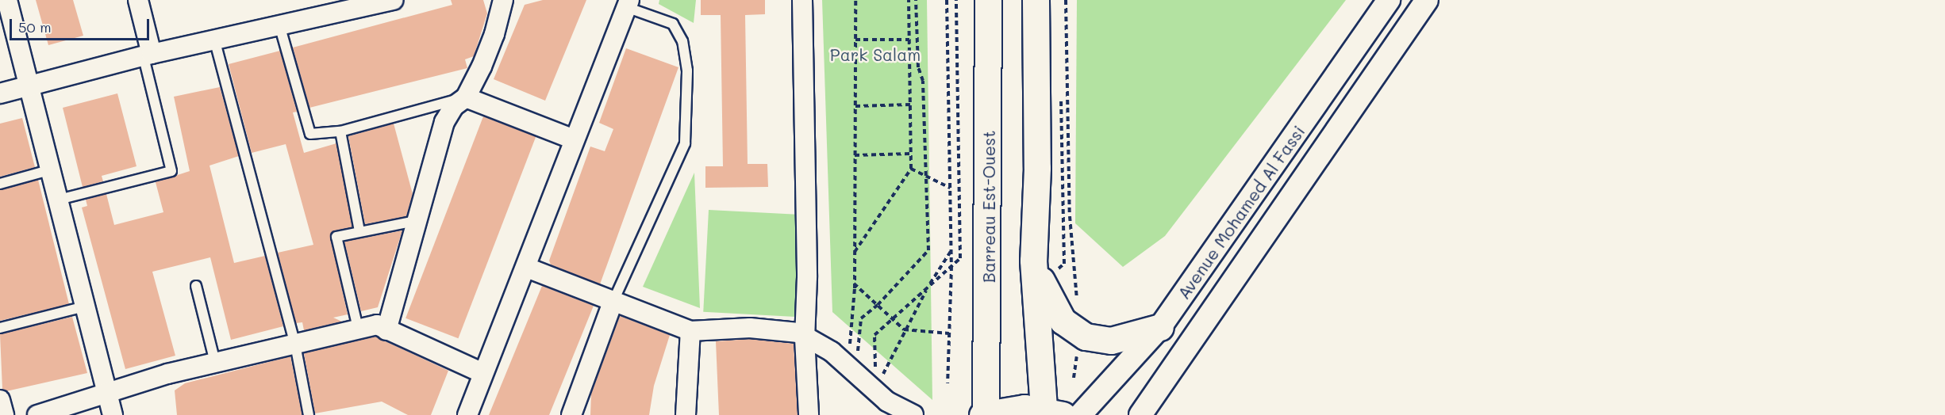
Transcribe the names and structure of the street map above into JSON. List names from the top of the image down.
{
  "streets": {
    "main road": ["Barreau Est-Ouest"],
    "street": ["Avenue Mohamed Al Fassi"]
  },
  "parks": ["Park Salam"],
  "scale_bar": "50 m"
}
